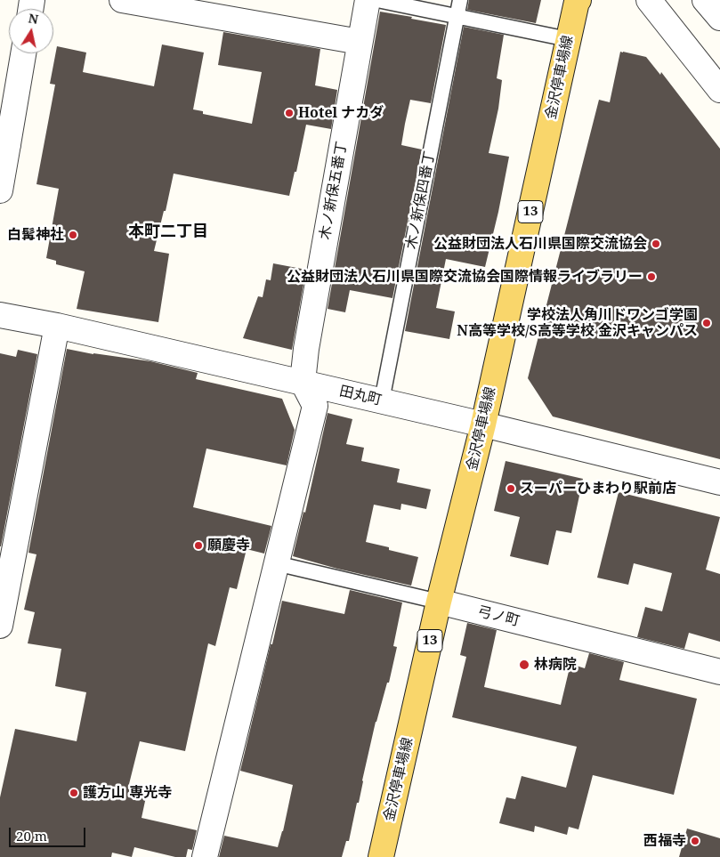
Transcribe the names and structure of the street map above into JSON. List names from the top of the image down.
{
  "streets": {
    "main road": ["金沢停車場線", "13"],
    "street": ["木ノ新保五番丁", "田丸町", "弓ノ町"],
    "lane": ["木ノ新保四番丁"]
  },
  "crossings": [
    ["金沢停車場線", "田丸町"],
    ["金沢停車場線", "弓ノ町"],
    ["木ノ新保五番丁", "田丸町"],
    ["木ノ新保四番丁", "田丸町"]
  ],
  "districts": ["本町二丁目"],
  "places": [
    "Hotel ナカダ",
    "白髯神社",
    "公益財団法人石川県国際交流協会",
    "公益財団法人石川県国際交流協会国際情報ライブラリー",
    "学校法人角川ドワンゴ学園 N高等学校/S高等学校 金沢キャンパス",
    "スーパーひまわり駅前店",
    "願慶寺",
    "林病院",
    "護方山 専光寺",
    "西福寺"
  ],
  "scale_bar": "20 m",
  "north": "top"
}
